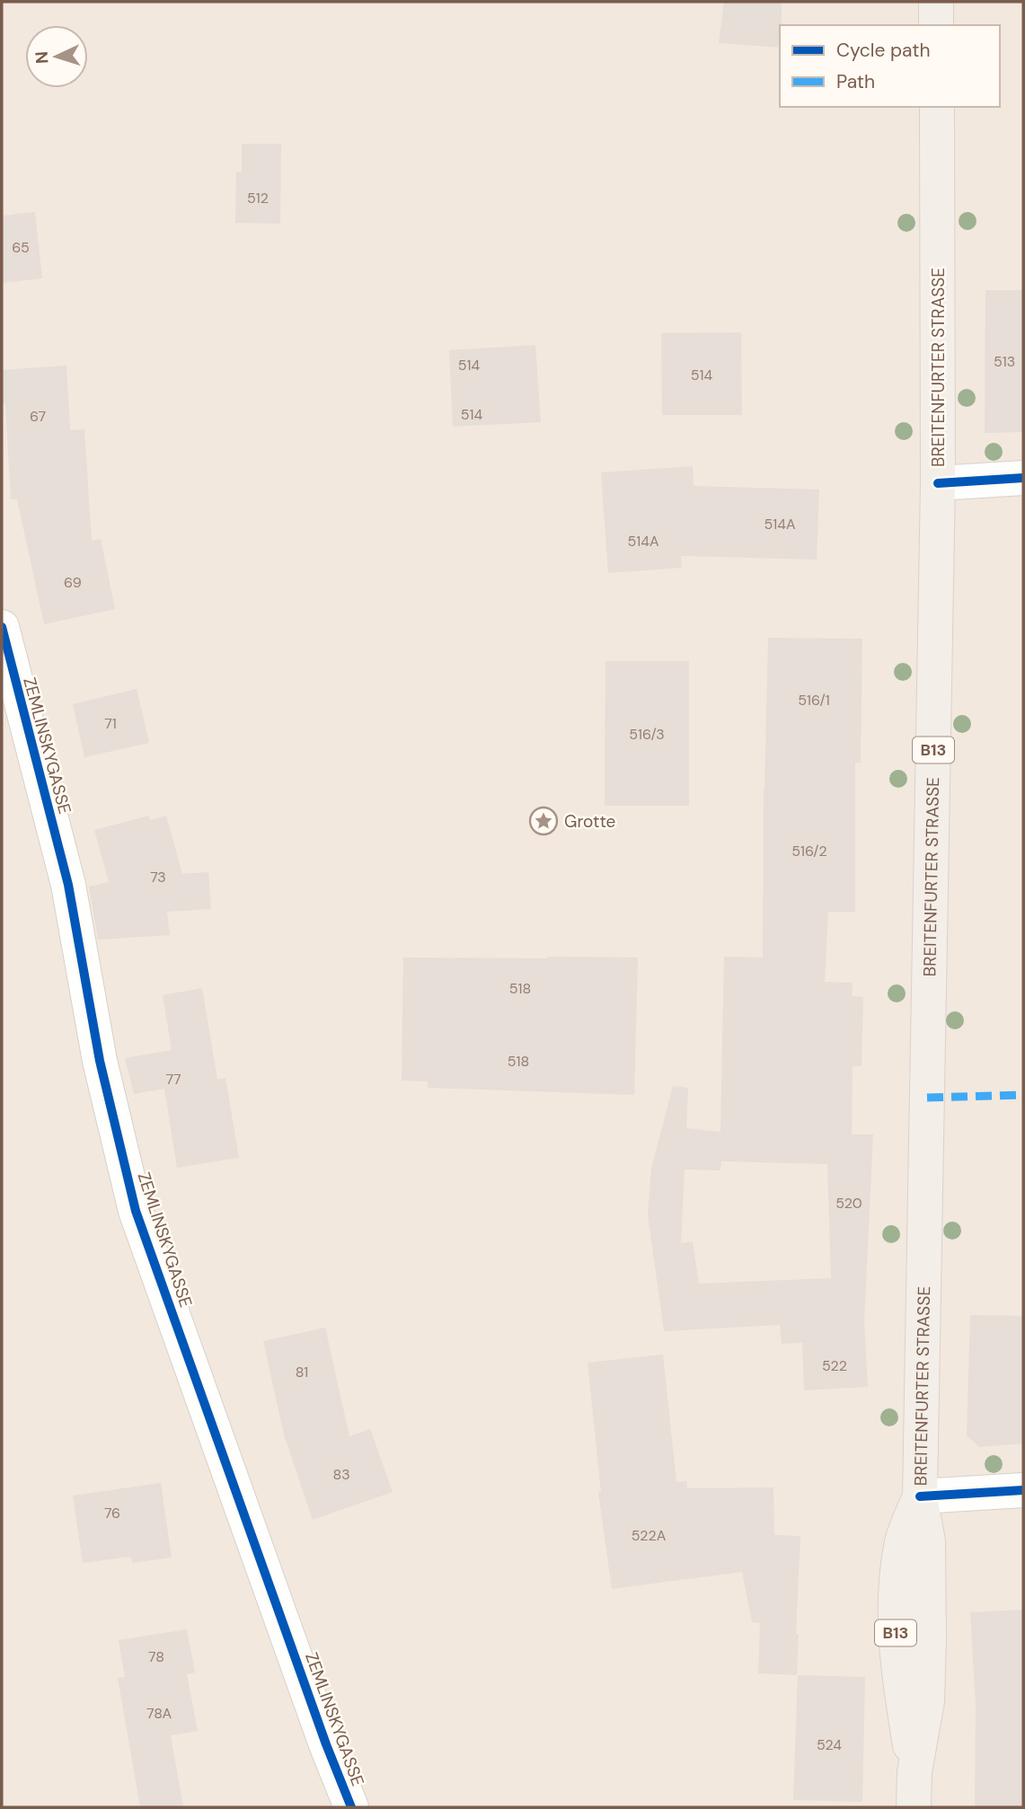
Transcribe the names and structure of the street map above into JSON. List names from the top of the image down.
{
  "streets": {
    "main road": ["BREITENFURTER STRASSE", "B13"],
    "street": ["ZEMLINSKYGASSE"]
  },
  "places": {
    "place": ["Grotte"]
  },
  "house_numbers": [
    "512",
    "65",
    "513",
    "514",
    "514",
    "514",
    "67",
    "514A",
    "514A",
    "69",
    "516/1",
    "71",
    "516/3",
    "516/2",
    "73",
    "518",
    "518",
    "77",
    "520",
    "522",
    "81",
    "83",
    "76",
    "522A",
    "78",
    "78A",
    "524"
  ],
  "legend": ["Cycle path", "Path"],
  "north": "left"
}
